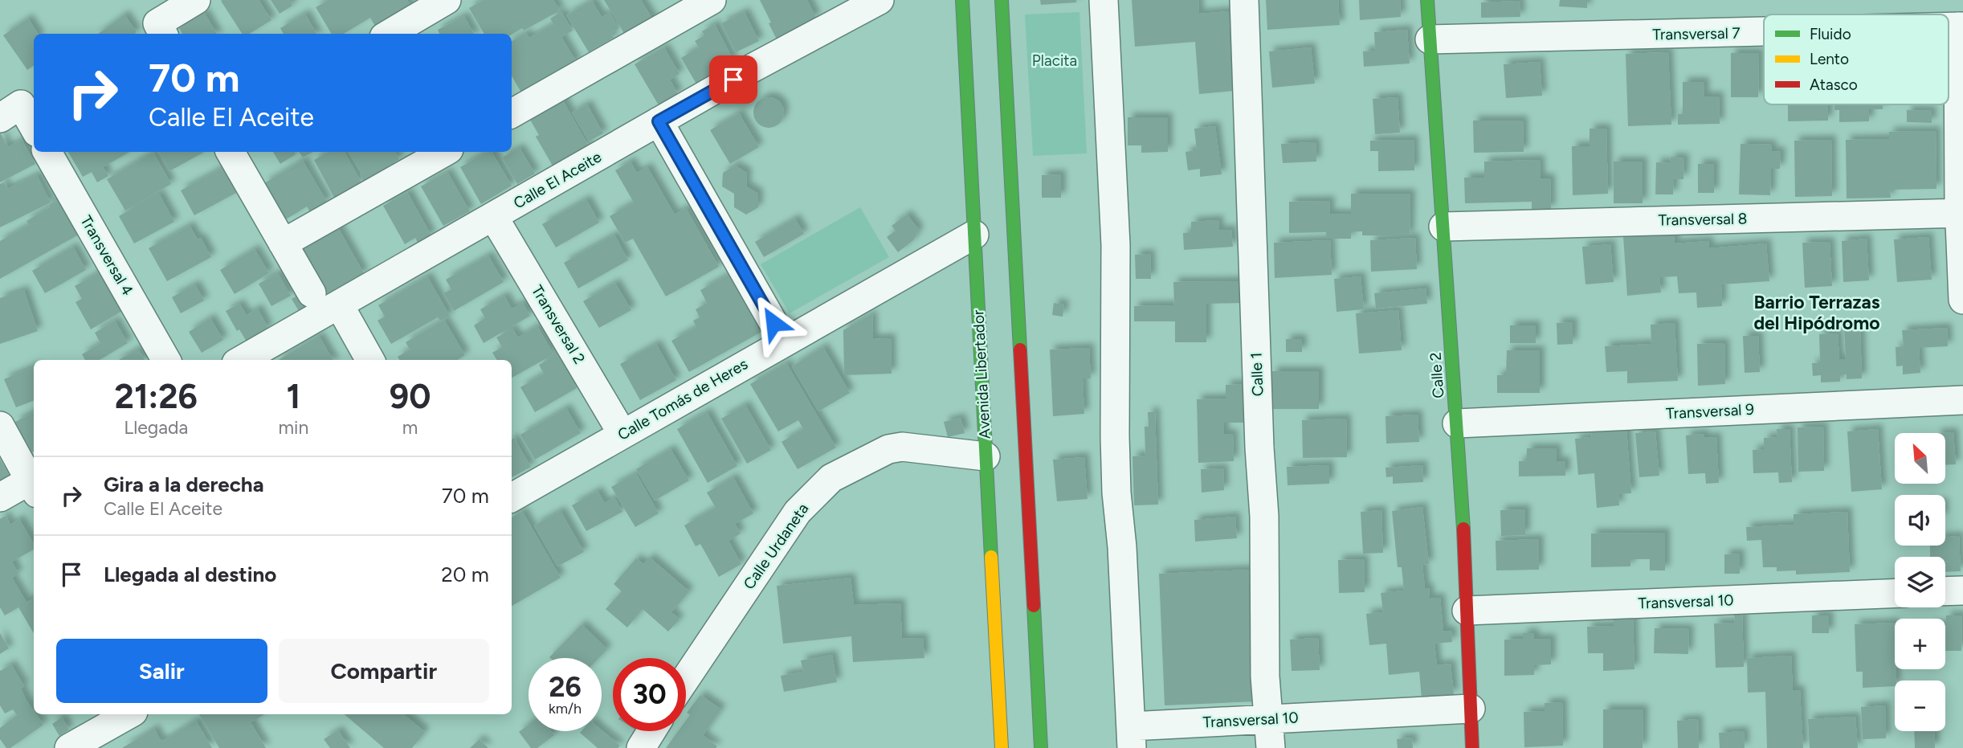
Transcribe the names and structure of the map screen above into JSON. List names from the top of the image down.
{
  "streets": {
    "main road": ["Avenida Libertador", "Calle 2"],
    "street": [
      "Transversal 7",
      "Calle El Aceite",
      "Transversal 8",
      "Transversal 4",
      "Transversal 2",
      "Calle 1",
      "Calle Tomás de Heres",
      "Transversal 9",
      "Calle Urdaneta",
      "Transversal 10"
    ]
  },
  "crossings": [
    ["Transversal 7", "Calle 2"],
    ["Calle El Aceite", "Transversal 2"],
    ["Transversal 8", "Calle 2"],
    ["Transversal 2", "Calle Tomás de Heres"],
    ["Avenida Libertador", "Calle Tomás de Heres"],
    ["Avenida Libertador", "Calle Urdaneta"],
    ["Calle 1", "Transversal 10"],
    ["Calle 2", "Transversal 9"],
    ["Calle 2", "Transversal 10"]
  ],
  "districts": ["Barrio Terrazas del Hipódromo"],
  "parks": ["Placita"],
  "legend": ["Fluido", "Lento", "Atasco"],
  "north": "top left",
  "page": {
    "turn": ["70 m", "Calle El Aceite"],
    "eta": [
      "21:26",
      "Llegada",
      "1",
      "min",
      "90",
      "m"
    ],
    "map_buttons": ["+", "−"],
    "list": [
      {
        "name": "Gira a la derecha",
        "note": "Calle El Aceite",
        "value": "70 m"
      },
      {
        "name": "Llegada al destino",
        "value": "20 m"
      }
    ],
    "buttons": ["Salir", "Compartir"],
    "speed": "26 km/h",
    "limit": "30"
  }
}
